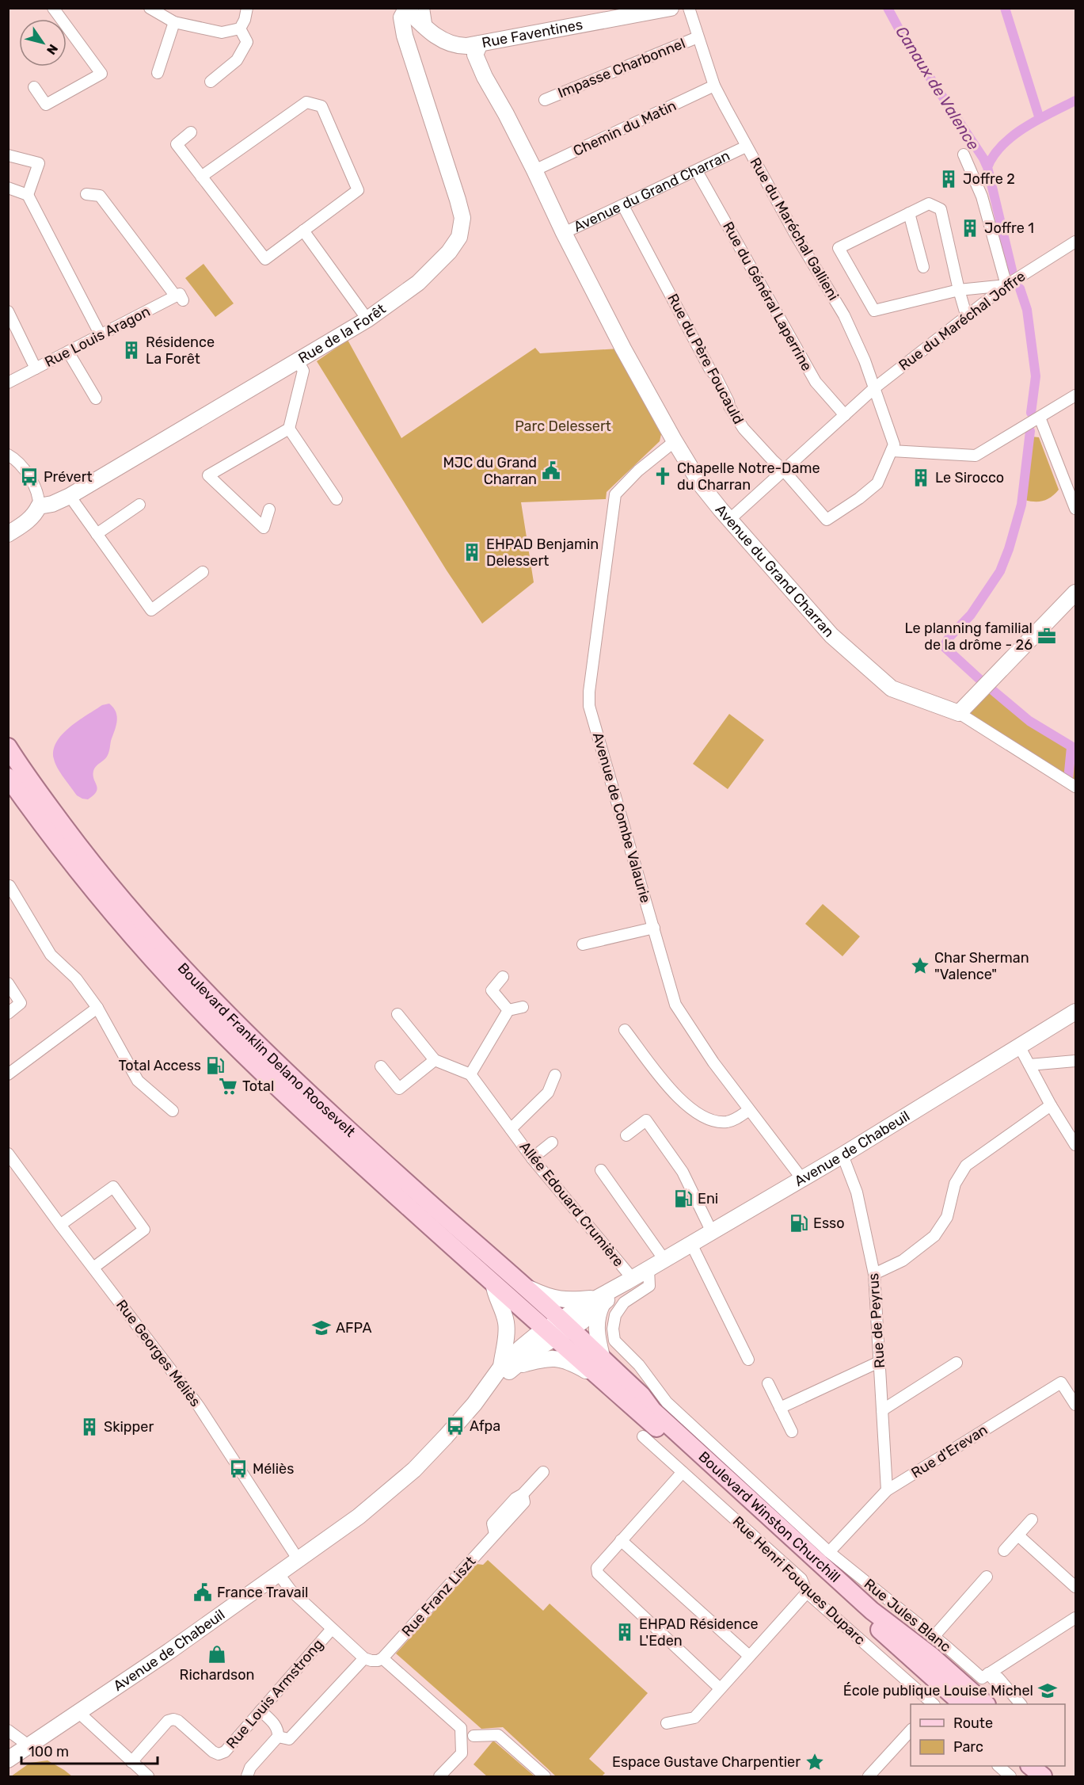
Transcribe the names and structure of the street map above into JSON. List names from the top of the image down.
{
  "streets": {
    "main road": [
      "Rue Faventines",
      "Avenue du Grand Charran",
      "Rue de la Forêt",
      "Boulevard Franklin Delano Roosevelt",
      "Avenue de Chabeuil",
      "Boulevard Winston Churchill"
    ],
    "street": [
      "Impasse Charbonnel",
      "Chemin du Matin",
      "Rue du Maréchal Gallieni",
      "Rue du Général Laperrine",
      "Rue du Maréchal Joffre",
      "Rue Louis Aragon",
      "Rue du Père Foucauld",
      "Avenue de Combe Valaurie",
      "Allée Edouard Crumière",
      "Rue de Peyrus",
      "Rue Georges Méliès",
      "Rue d'Erevan",
      "Rue Henri Fouques Duparc",
      "Rue Franz Liszt",
      "Rue Jules Blanc",
      "Rue Louis Armstrong"
    ]
  },
  "crossings": [
    ["Impasse Charbonnel", "Rue du Maréchal Gallieni"],
    ["Chemin du Matin", "Rue du Maréchal Gallieni"],
    ["Avenue du Grand Charran", "Rue du Maréchal Gallieni"],
    ["Avenue du Grand Charran", "Rue du Général Laperrine"],
    ["Avenue du Grand Charran", "Rue du Maréchal Joffre"],
    ["Avenue du Grand Charran", "Rue du Père Foucauld"],
    ["Avenue du Grand Charran", "Avenue de Combe Valaurie"],
    ["Rue du Maréchal Gallieni", "Rue du Maréchal Joffre"],
    ["Rue du Maréchal Gallieni", "Rue du Père Foucauld"],
    ["Rue du Général Laperrine", "Rue du Maréchal Joffre"],
    ["Rue du Maréchal Joffre", "Rue du Père Foucauld"],
    ["Avenue de Combe Valaurie", "Avenue de Chabeuil"],
    ["Boulevard Franklin Delano Roosevelt", "Avenue de Chabeuil"],
    ["Boulevard Franklin Delano Roosevelt", "Boulevard Winston Churchill"],
    ["Avenue de Chabeuil", "Allée Edouard Crumière"],
    ["Avenue de Chabeuil", "Rue de Peyrus"],
    ["Avenue de Chabeuil", "Rue Georges Méliès"],
    ["Avenue de Chabeuil", "Boulevard Winston Churchill"],
    ["Avenue de Chabeuil", "Rue Jules Blanc"],
    ["Rue de Peyrus", "Rue d'Erevan"],
    ["Rue d'Erevan", "Rue Jules Blanc"]
  ],
  "water": ["Canaux de Valence"],
  "parks": ["Parc Delessert"],
  "places": {
    "building": [
      "Joffre 2",
      "Joffre 1",
      "Résidence La Forêt",
      "Le Sirocco",
      "EHPAD Benjamin Delessert",
      "Skipper",
      "EHPAD Résidence L'Eden"
    ],
    "public building": ["MJC du Grand Charran", "France Travail"],
    "church": ["Chapelle Notre-Dame du Charran"],
    "bus stop": ["Prévert", "Afpa", "Méliès"],
    "office": ["Le planning familial de la drôme - 26"],
    "place": ["Char Sherman \"Valence\"", "Espace Gustave Charpentier"],
    "fuel station": ["Total Access", "Eni", "Esso"],
    "supermarket": ["Total"],
    "school or university": ["AFPA", "École publique Louise Michel"],
    "shop": ["Richardson"]
  },
  "legend": ["Route", "Parc"],
  "scale_bar": "100 m",
  "north": "bottom right"
}
